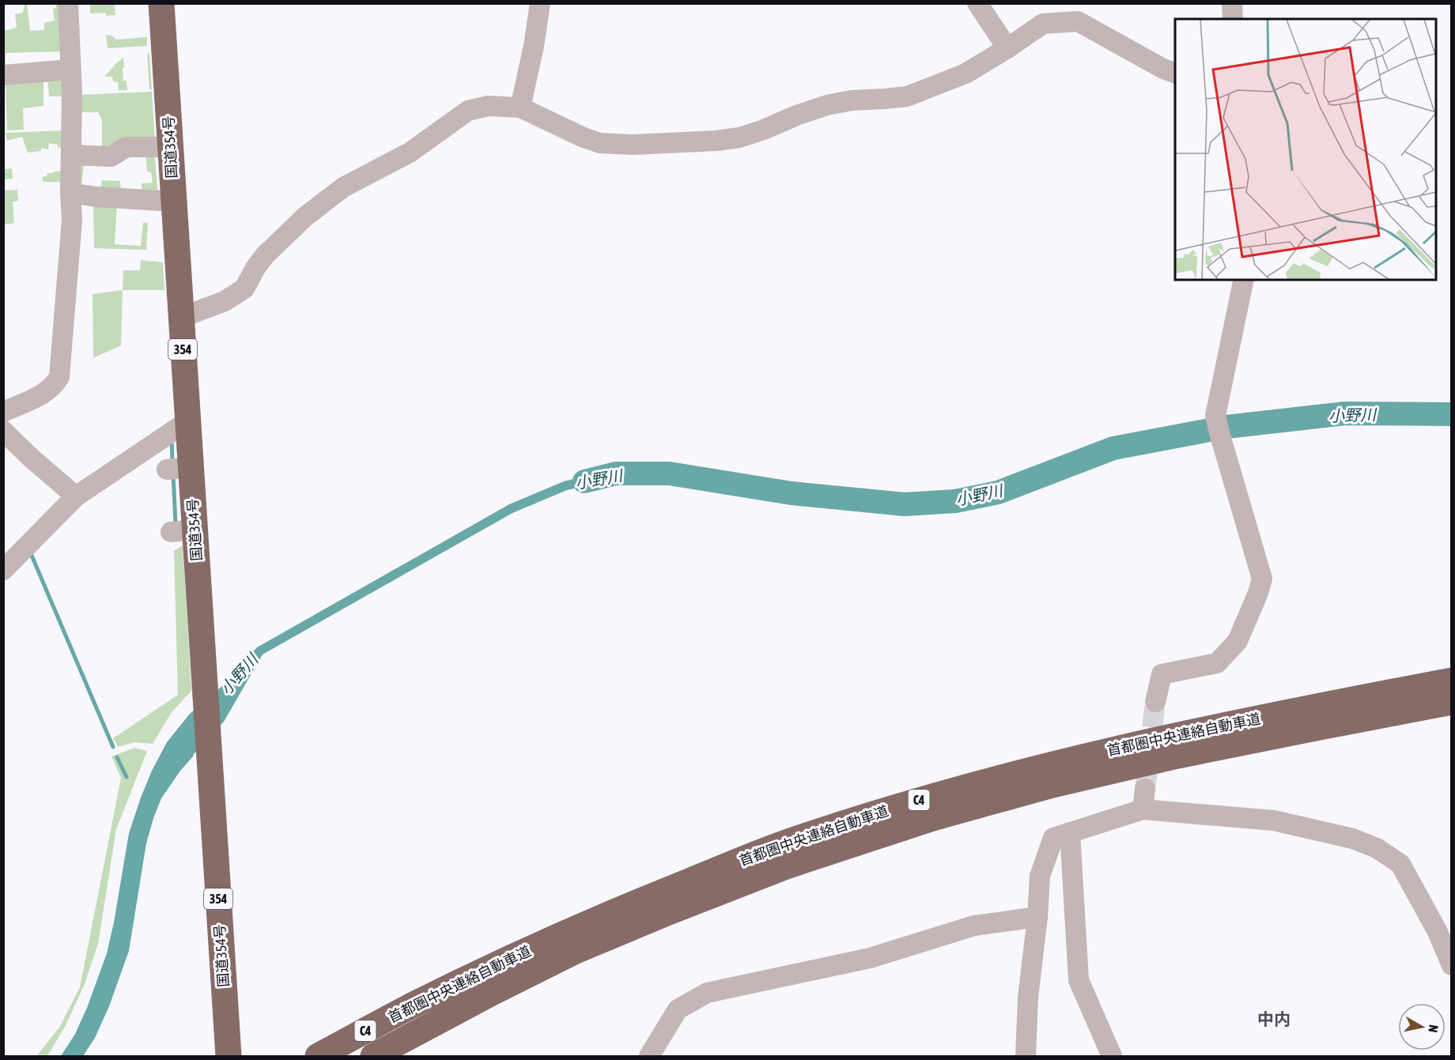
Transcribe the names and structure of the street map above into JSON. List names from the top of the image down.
{
  "streets": {
    "highway": [
      "国道354号",
      "354",
      "首都圏中央連絡自動車道",
      "C4"
    ]
  },
  "districts": ["中内"],
  "water": ["小野川"],
  "north": "right"
}
